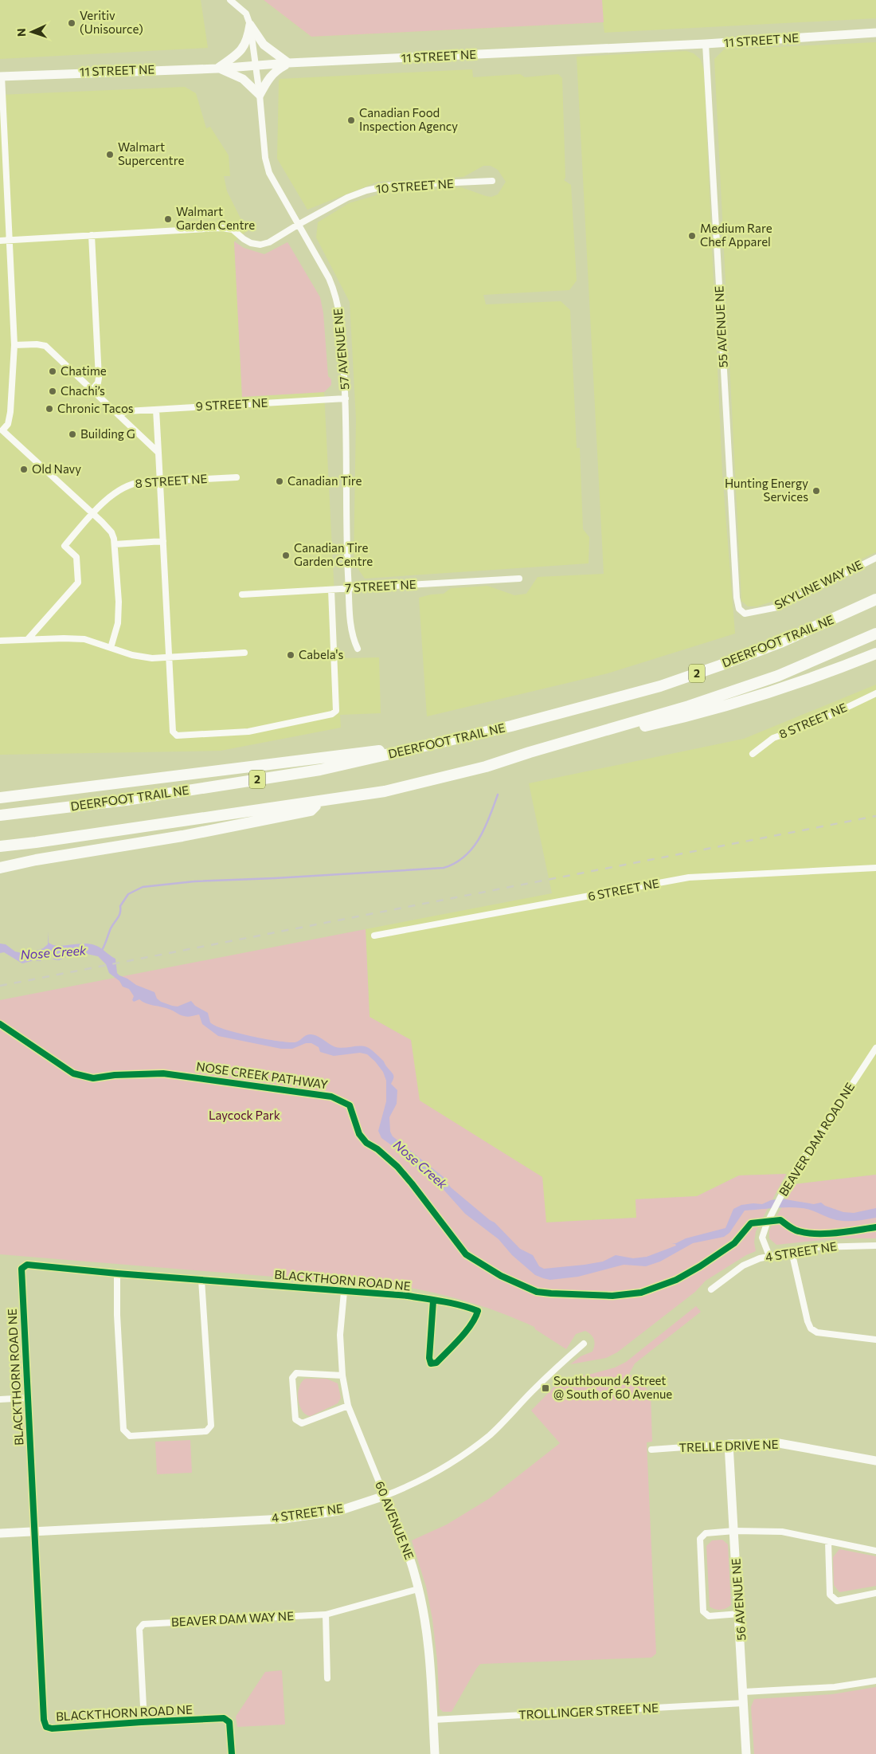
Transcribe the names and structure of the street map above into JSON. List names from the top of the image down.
{
  "streets": {
    "highway": ["DEERFOOT TRAIL NE", "2"],
    "street": [
      "11 STREET NE",
      "10 STREET NE",
      "55 AVENUE NE",
      "57 AVENUE NE",
      "9 STREET NE",
      "8 STREET NE",
      "SKYLINE WAY NE",
      "7 STREET NE",
      "6 STREET NE",
      "BEAVER DAM ROAD NE",
      "4 STREET NE",
      "BLACKTHORN ROAD NE",
      "TRELLE DRIVE NE",
      "60 AVENUE NE",
      "56 AVENUE NE",
      "BEAVER DAM WAY NE",
      "TROLLINGER STREET NE"
    ],
    "cycle path": ["NOSE CREEK PATHWAY"]
  },
  "crossings": [
    ["11 STREET NE", "55 AVENUE NE"],
    ["11 STREET NE", "57 AVENUE NE"],
    ["10 STREET NE", "57 AVENUE NE"],
    ["55 AVENUE NE", "SKYLINE WAY NE"],
    ["57 AVENUE NE", "9 STREET NE"],
    ["57 AVENUE NE", "7 STREET NE"],
    ["BEAVER DAM ROAD NE", "4 STREET NE"],
    ["4 STREET NE", "BLACKTHORN ROAD NE"],
    ["4 STREET NE", "60 AVENUE NE"],
    ["BLACKTHORN ROAD NE", "60 AVENUE NE"],
    ["BLACKTHORN ROAD NE", "BEAVER DAM WAY NE"],
    ["TRELLE DRIVE NE", "56 AVENUE NE"],
    ["60 AVENUE NE", "BEAVER DAM WAY NE"],
    ["60 AVENUE NE", "TROLLINGER STREET NE"],
    ["56 AVENUE NE", "TROLLINGER STREET NE"]
  ],
  "water": ["Nose Creek"],
  "parks": ["Laycock Park"],
  "places": {
    "other": [
      "Veritiv (Unisource)",
      "Canadian Food Inspection Agency",
      "Walmart Supercentre",
      "Walmart Garden Centre",
      "Medium Rare Chef Apparel",
      "Chatime",
      "Chachi’s",
      "Chronic Tacos",
      "Building G",
      "Old Navy",
      "Canadian Tire",
      "Hunting Energy Services",
      "Canadian Tire Garden Centre",
      "Cabela's"
    ],
    "transit": ["Southbound 4 Street @ South of 60 Avenue"]
  },
  "north": "left"
}
